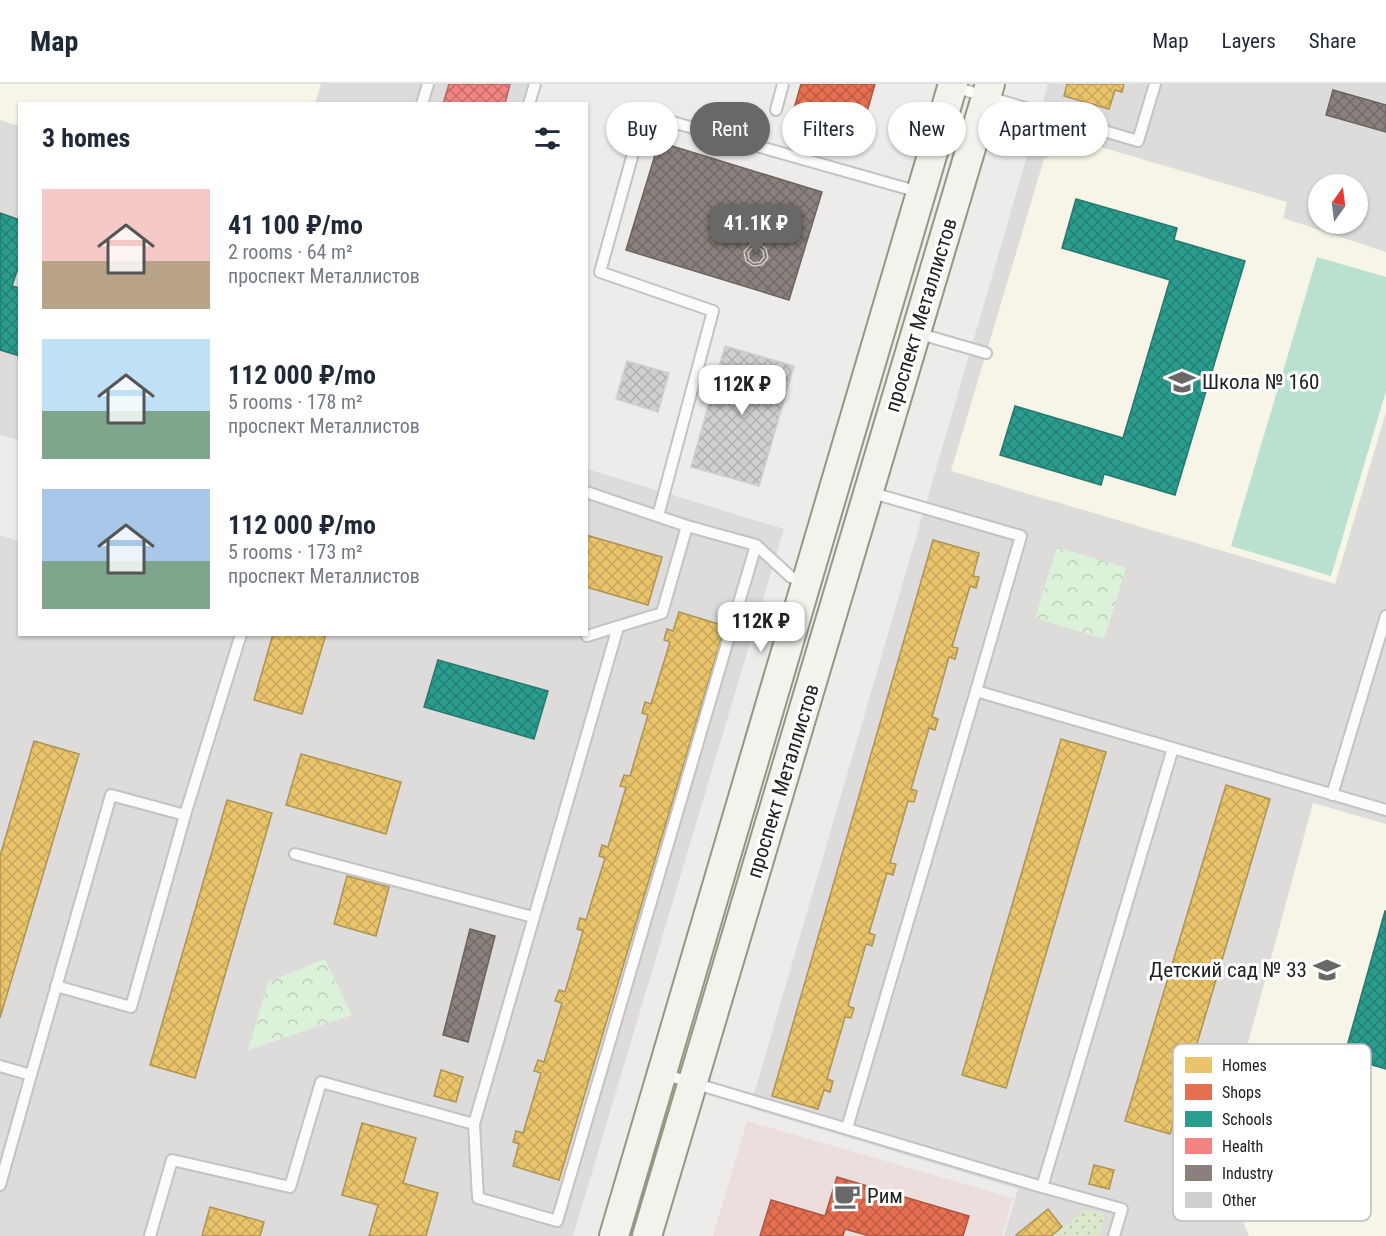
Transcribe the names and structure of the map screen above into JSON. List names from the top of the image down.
{
  "streets": {
    "street": ["проспект Металлистов"]
  },
  "places": {
    "school or university": ["Школа № 160", "Детский сад № 33"],
    "cafe": ["Рим"]
  },
  "legend": [
    "Homes",
    "Shops",
    "Schools",
    "Health",
    "Industry",
    "Other"
  ],
  "north": "top",
  "page": {
    "header": "Map",
    "nav": ["Map", "Layers", "Share"],
    "chip": [
      "Buy",
      "Rent",
      "Filters",
      "New",
      "Apartment"
    ],
    "heading": "3 homes",
    "list": [
      {
        "name": "41 100 ₽/mo",
        "note": "2 rooms · 64 m² · проспект Металлистов"
      },
      {
        "name": "112 000 ₽/mo",
        "note": "5 rooms · 178 m² · проспект Металлистов"
      },
      {
        "name": "112 000 ₽/mo",
        "note": "5 rooms · 173 m² · проспект Металлистов"
      }
    ],
    "price": ["41.1K ₽", "112K ₽", "112K ₽"]
  }
}
